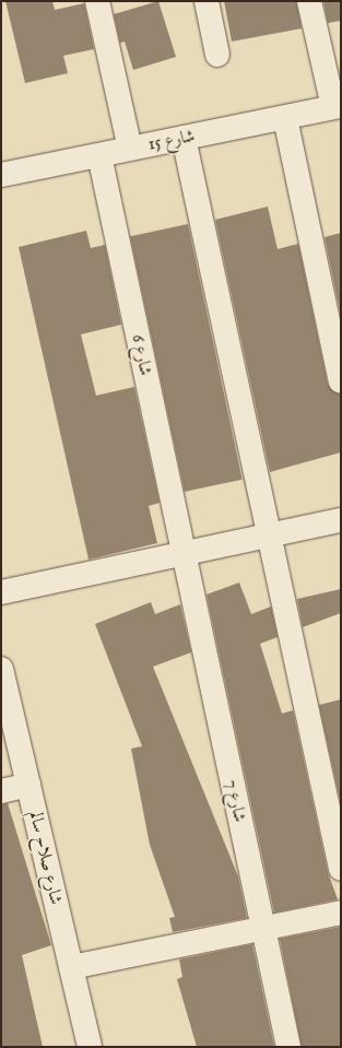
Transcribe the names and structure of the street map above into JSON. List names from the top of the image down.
{
  "streets": {
    "street": [
      "شارع 15",
      "شارع 6",
      "شارع 7",
      "شارع صلاح سالم"
    ]
  },
  "crossings": [
    ["شارع 15", "شارع 6"],
    ["شارع 6", "شارع 7"]
  ]
}
